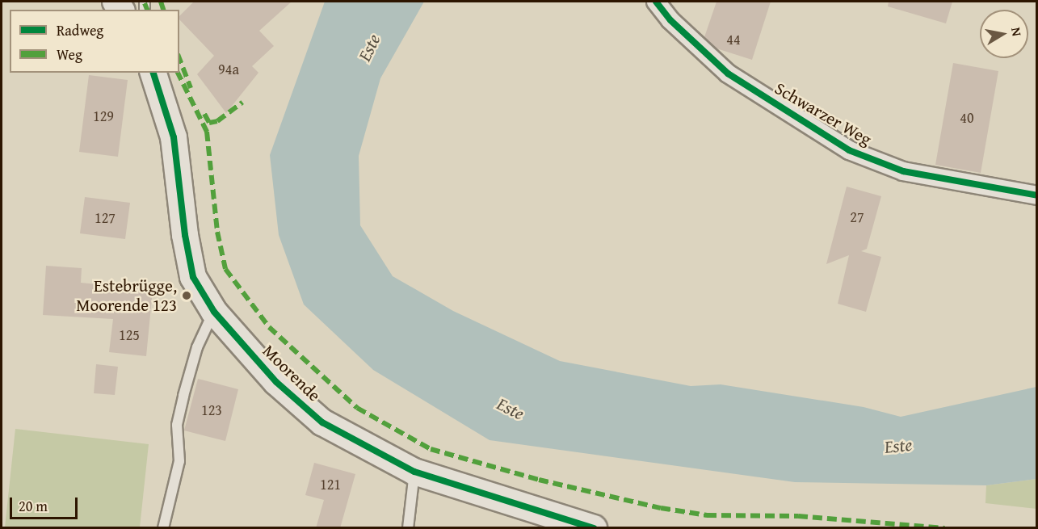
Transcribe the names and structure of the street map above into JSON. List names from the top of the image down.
{
  "streets": {
    "street": ["Schwarzer Weg", "Moorende"]
  },
  "water": ["Este"],
  "places": ["Estebrügge, Moorende 123"],
  "house_numbers": [
    "44",
    "94a",
    "129",
    "40",
    "27",
    "127",
    "125",
    "123",
    "121"
  ],
  "legend": ["Radweg", "Weg"],
  "scale_bar": "20 m",
  "north": "right"
}
